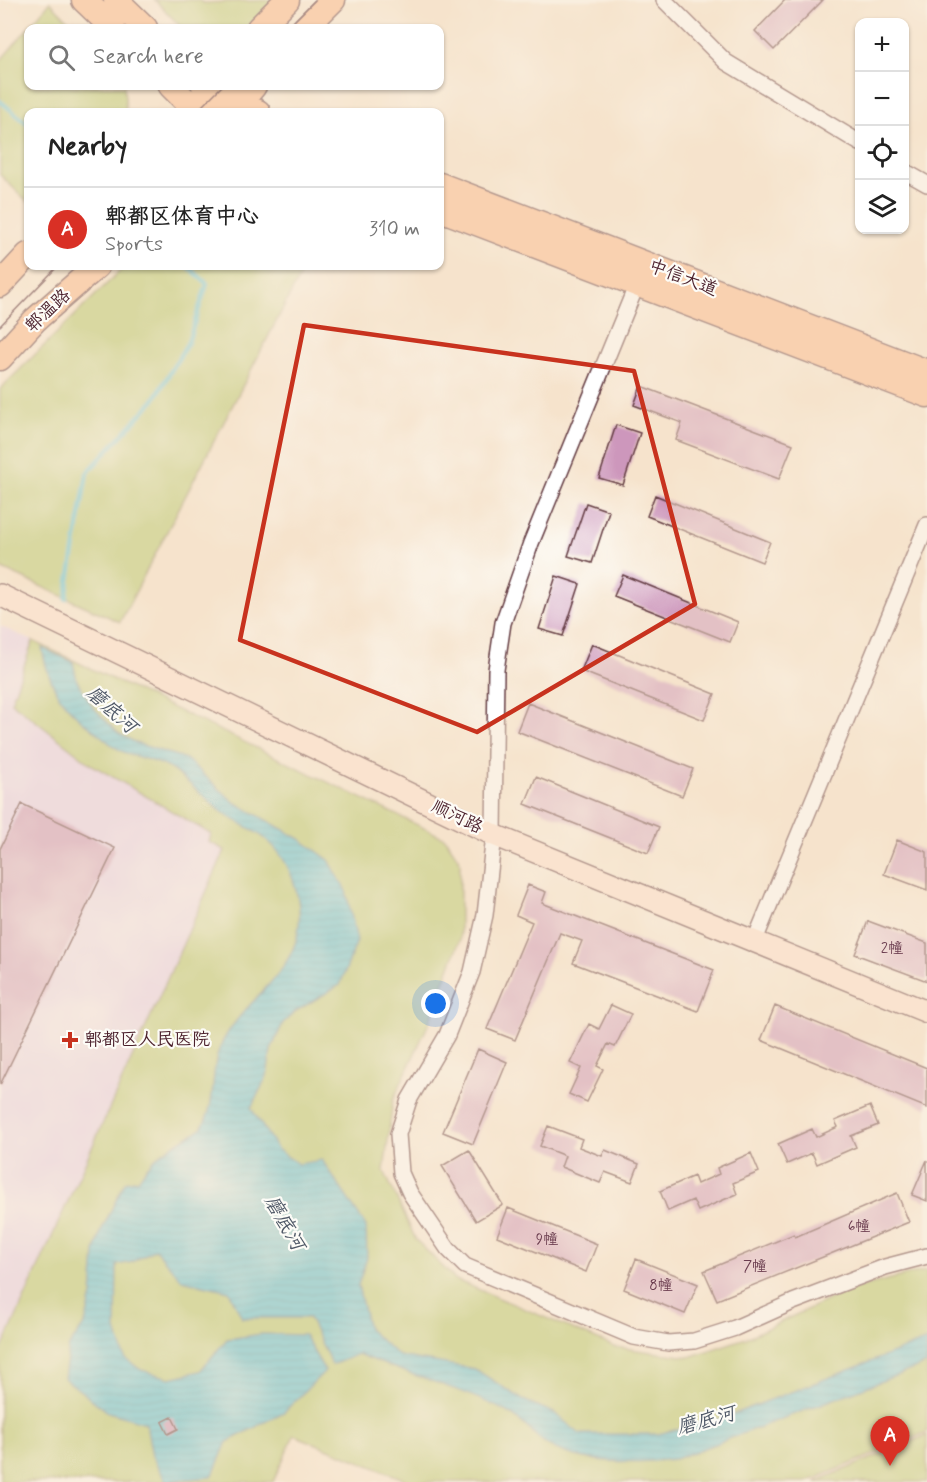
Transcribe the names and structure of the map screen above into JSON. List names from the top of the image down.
{
  "streets": {
    "main road": ["中信大道", "郫温路"],
    "street": ["顺河路"]
  },
  "water": ["磨底河"],
  "places": {
    "health": ["郫都区人民医院"]
  },
  "house_numbers": [
    "2幢",
    "6幢",
    "9幢",
    "7幢",
    "8幢"
  ],
  "page": {
    "map_buttons": ["+", "−"],
    "search": "Search here",
    "heading": "Nearby",
    "list": [
      {
        "mark": "A",
        "name": "郫都区体育中心",
        "note": "Sports",
        "value": "310 m"
      }
    ],
    "pins": "A"
  }
}
